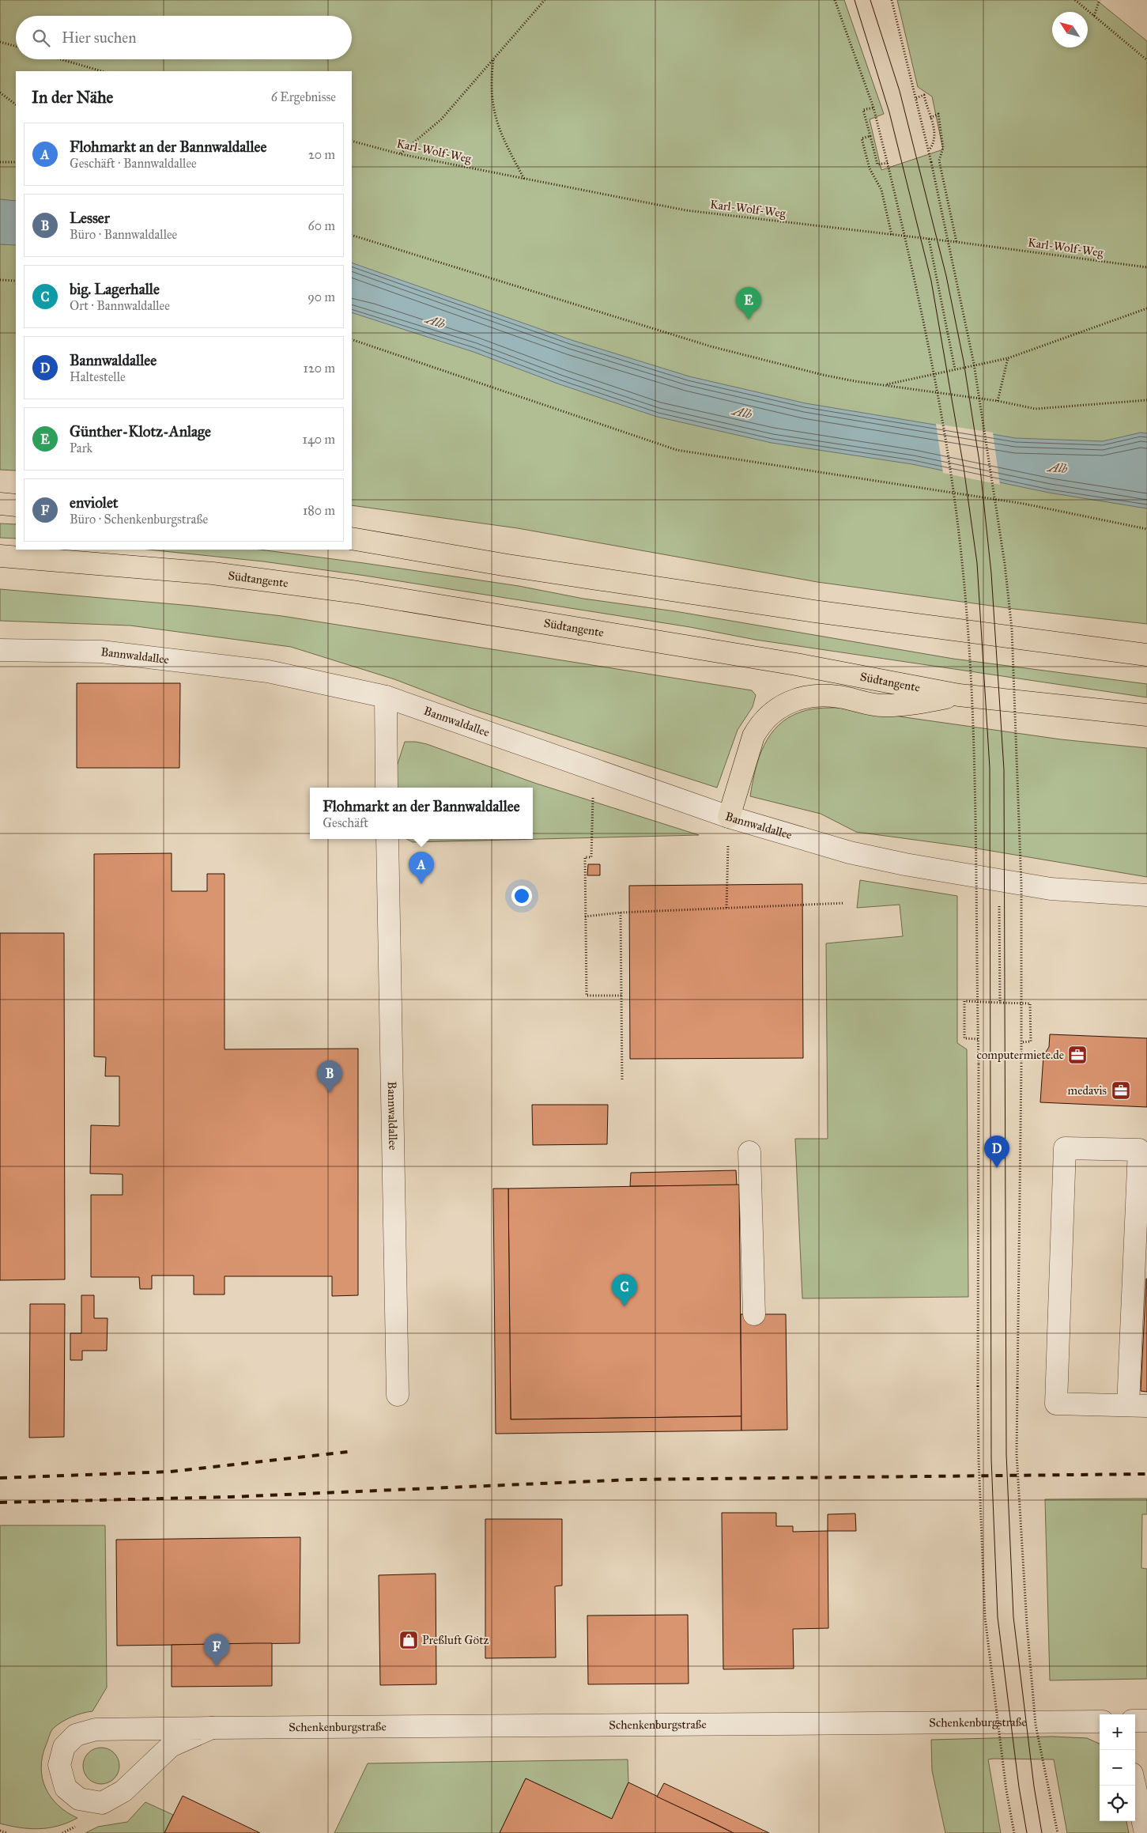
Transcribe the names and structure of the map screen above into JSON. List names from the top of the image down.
{
  "streets": {
    "highway": ["Südtangente"],
    "street": ["Bannwaldallee", "Schenkenburgstraße"],
    "path": ["Karl-Wolf-Weg"]
  },
  "water": ["Alb"],
  "places": {
    "office": ["computermiete.de", "medavis"],
    "shop": ["Preßluft Götz"]
  },
  "north": "top left",
  "page": {
    "search": "Hier suchen",
    "heading": ["In der Nähe", "6 Ergebnisse"],
    "list": [
      {
        "mark": "A",
        "name": "Flohmarkt an der Bannwaldallee",
        "note": "Geschäft · Bannwaldallee",
        "value": "20 m"
      },
      {
        "mark": "B",
        "name": "Lesser",
        "note": "Büro · Bannwaldallee",
        "value": "60 m"
      },
      {
        "mark": "C",
        "name": "big. Lagerhalle",
        "note": "Ort · Bannwaldallee",
        "value": "90 m"
      },
      {
        "mark": "D",
        "name": "Bannwaldallee",
        "note": "Haltestelle",
        "value": "120 m"
      },
      {
        "mark": "E",
        "name": "Günther-Klotz-Anlage",
        "note": "Park",
        "value": "140 m"
      },
      {
        "mark": "F",
        "name": "enviolet",
        "note": "Büro · Schenkenburgstraße",
        "value": "180 m"
      }
    ],
    "pins": [
      "E",
      "A",
      "B",
      "D",
      "C",
      "F"
    ],
    "popup": ["Flohmarkt an der Bannwaldallee", "Geschäft"],
    "map_buttons": ["+", "−"]
  }
}
